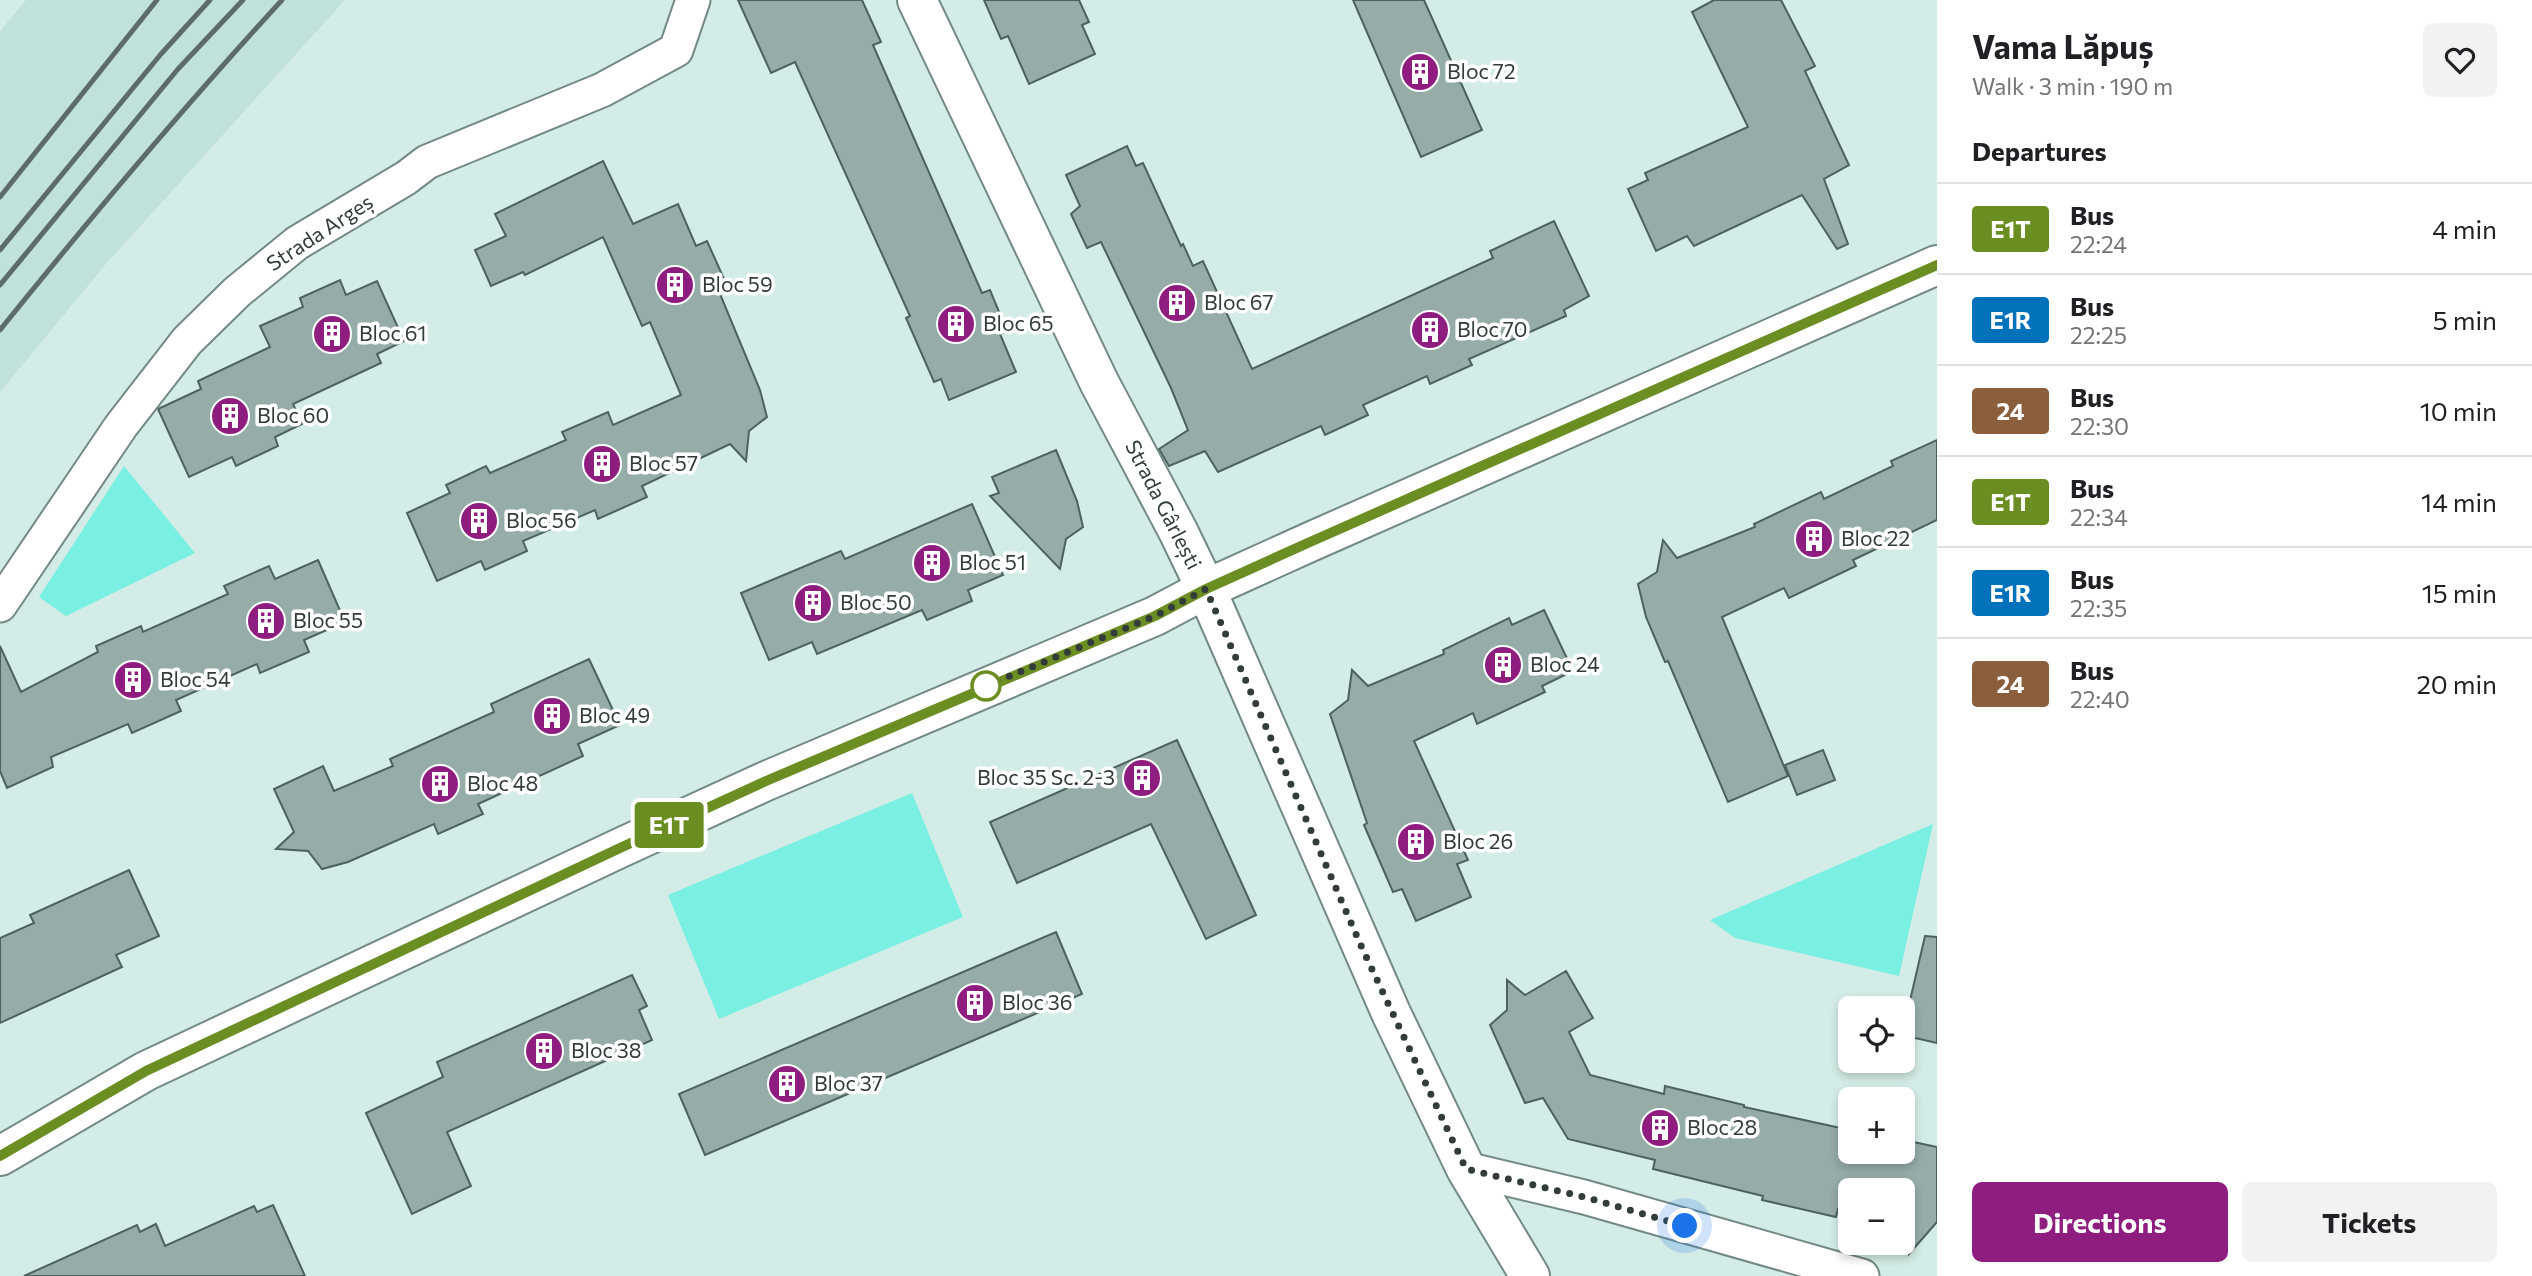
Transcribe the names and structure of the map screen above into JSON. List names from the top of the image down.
{
  "streets": {
    "main road": ["Strada Gârlești"],
    "street": ["Strada Argeș"]
  },
  "places": {
    "building": [
      "Bloc 72",
      "Bloc 59",
      "Bloc 67",
      "Bloc 65",
      "Bloc 70",
      "Bloc 61",
      "Bloc 60",
      "Bloc 57",
      "Bloc 56",
      "Bloc 22",
      "Bloc 51",
      "Bloc 50",
      "Bloc 55",
      "Bloc 24",
      "Bloc 54",
      "Bloc 49",
      "Bloc 35 Sc. 2-3",
      "Bloc 48",
      "Bloc 26",
      "Bloc 36",
      "Bloc 38",
      "Bloc 37",
      "Bloc 28"
    ]
  },
  "lines": ["bus line E1T"],
  "page": {
    "on_map": "E1T",
    "heading": [
      ["Vama Lăpuș", "Walk · 3 min · 190 m"],
      "Departures"
    ],
    "list": [
      {
        "mark": "E1T",
        "name": "Bus",
        "note": "22:24",
        "value": "4 min"
      },
      {
        "mark": "E1R",
        "name": "Bus",
        "note": "22:25",
        "value": "5 min"
      },
      {
        "mark": "24",
        "name": "Bus",
        "note": "22:30",
        "value": "10 min"
      },
      {
        "mark": "E1T",
        "name": "Bus",
        "note": "22:34",
        "value": "14 min"
      },
      {
        "mark": "E1R",
        "name": "Bus",
        "note": "22:35",
        "value": "15 min"
      },
      {
        "mark": "24",
        "name": "Bus",
        "note": "22:40",
        "value": "20 min"
      }
    ],
    "map_buttons": ["+", "−"],
    "buttons": ["Directions", "Tickets"]
  }
}
